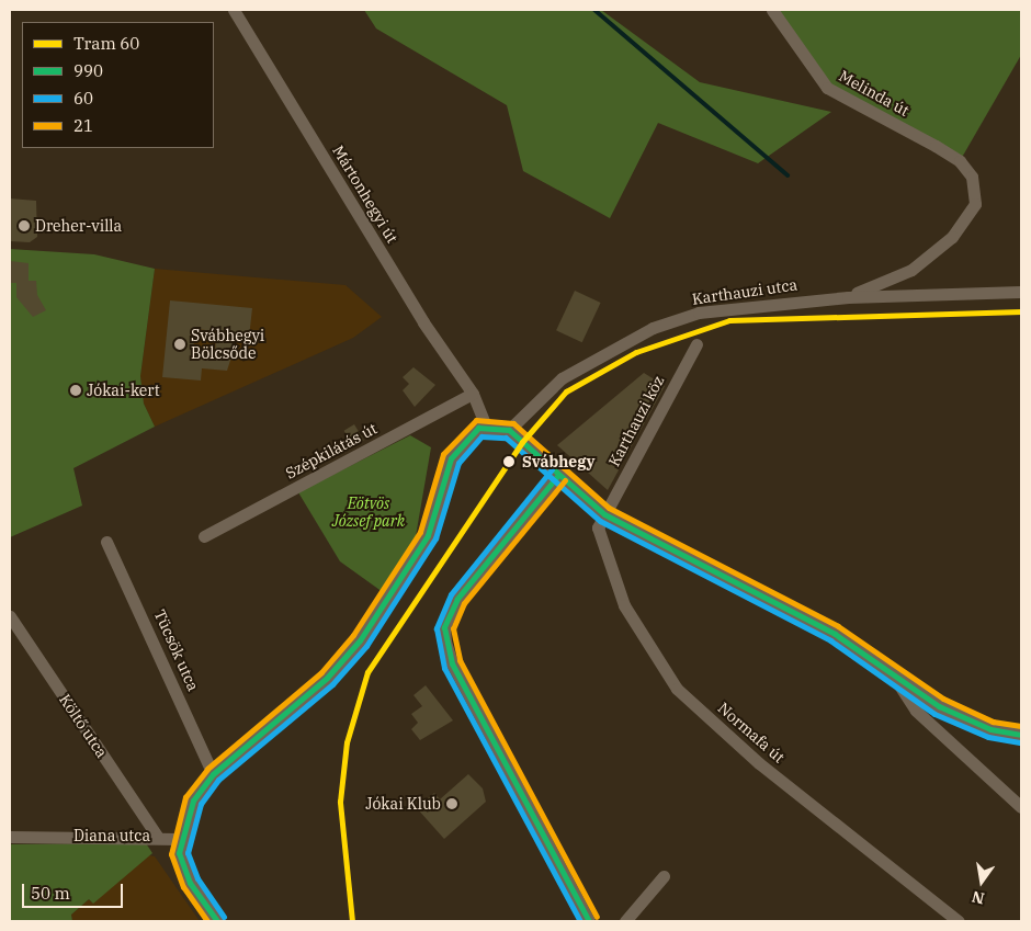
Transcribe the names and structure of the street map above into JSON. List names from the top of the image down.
{
  "streets": {
    "street": [
      "Melinda út",
      "Mártonhegyi út",
      "Karthauzi utca",
      "Karthauzi köz",
      "Szépkilátás út",
      "Tücsök utca",
      "Költő utca",
      "Normafa út",
      "Diana utca"
    ]
  },
  "crossings": [
    ["Melinda út", "Karthauzi utca"],
    ["Mártonhegyi út", "Szépkilátás út"],
    ["Karthauzi köz", "Normafa út"],
    ["Költő utca", "Diana utca"]
  ],
  "parks": ["Eötvös József park"],
  "places": [
    "Dreher-villa",
    "Svábhegyi Bölcsőde",
    "Jókai-kert",
    "Svábhegy",
    "Jókai Klub"
  ],
  "lines": [
    "tram line 60",
    "transit line 21",
    "transit line 990",
    "transit line 60"
  ],
  "legend": [
    "Tram 60",
    "990",
    "60",
    "21"
  ],
  "scale_bar": "50 m",
  "north": "bottom"
}
